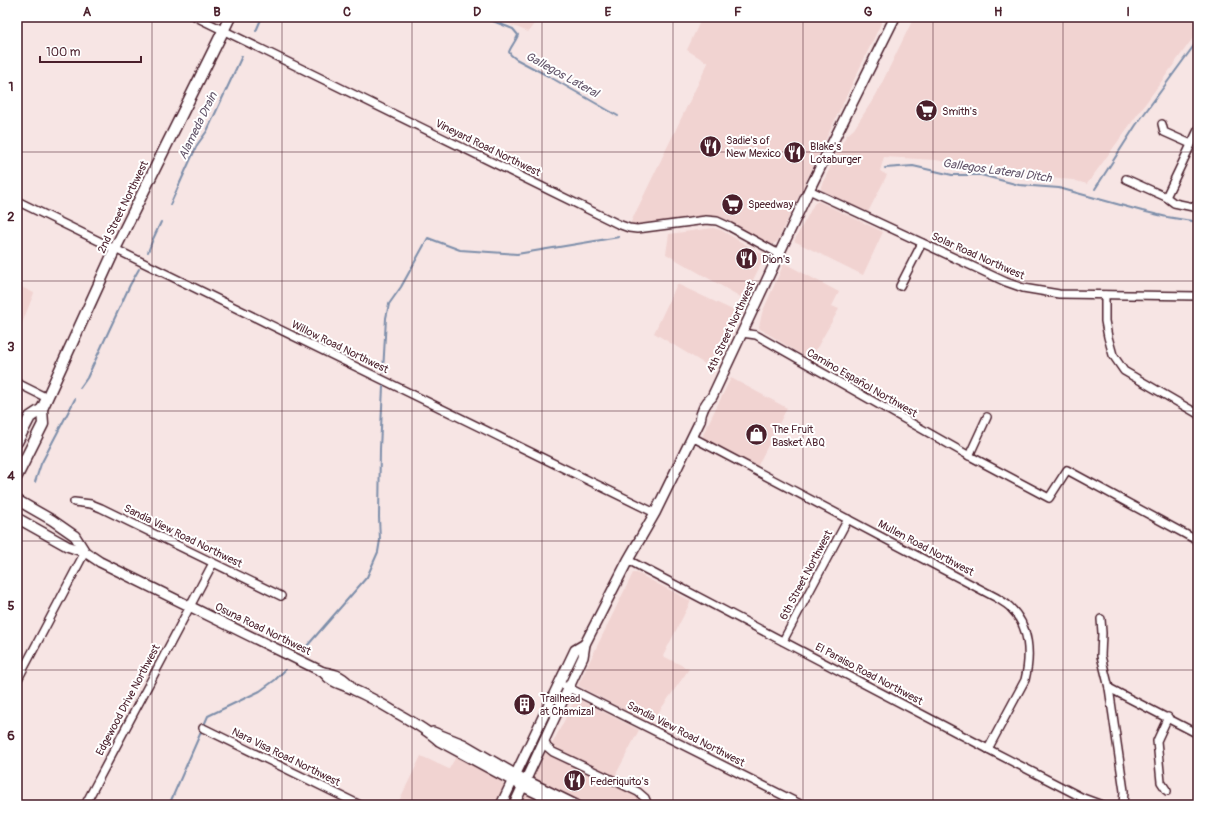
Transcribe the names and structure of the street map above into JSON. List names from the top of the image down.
{
  "streets": {
    "main road": ["2nd Street Northwest", "4th Street Northwest", "Osuna Road Northwest"],
    "street": [
      "Vineyard Road Northwest",
      "Solar Road Northwest",
      "Willow Road Northwest",
      "Camino Español Northwest",
      "Sandia View Road Northwest",
      "Mullen Road Northwest",
      "6th Street Northwest",
      "El Paraiso Road Northwest",
      "Edgewood Drive Northwest",
      "Nara Visa Road Northwest"
    ]
  },
  "crossings": [
    ["Vineyard Road Northwest", "2nd Street Northwest"],
    ["Vineyard Road Northwest", "4th Street Northwest"],
    ["2nd Street Northwest", "Willow Road Northwest"],
    ["Solar Road Northwest", "4th Street Northwest"],
    ["4th Street Northwest", "Camino Español Northwest"],
    ["4th Street Northwest", "Mullen Road Northwest"],
    ["Sandia View Road Northwest", "Edgewood Drive Northwest"],
    ["Mullen Road Northwest", "6th Street Northwest"],
    ["Mullen Road Northwest", "El Paraiso Road Northwest"],
    ["6th Street Northwest", "El Paraiso Road Northwest"],
    ["Osuna Road Northwest", "Edgewood Drive Northwest"]
  ],
  "water": ["Gallegos Lateral", "Alameda Drain", "Gallegos Lateral Ditch"],
  "places": {
    "supermarket": ["Smith's", "Speedway"],
    "restaurant": [
      "Sadie's of New Mexico",
      "Blake's Lotaburger",
      "Dion's",
      "Federiquito's"
    ],
    "shop": ["The Fruit Basket ABQ"],
    "building": ["Trailhead at Chamizal"]
  },
  "scale_bar": "100 m",
  "grid": {
    "columns": [
      "A",
      "B",
      "C",
      "D",
      "E",
      "F",
      "G",
      "H",
      "I"
    ],
    "rows": [
      "1",
      "2",
      "3",
      "4",
      "5",
      "6"
    ]
  }
}
